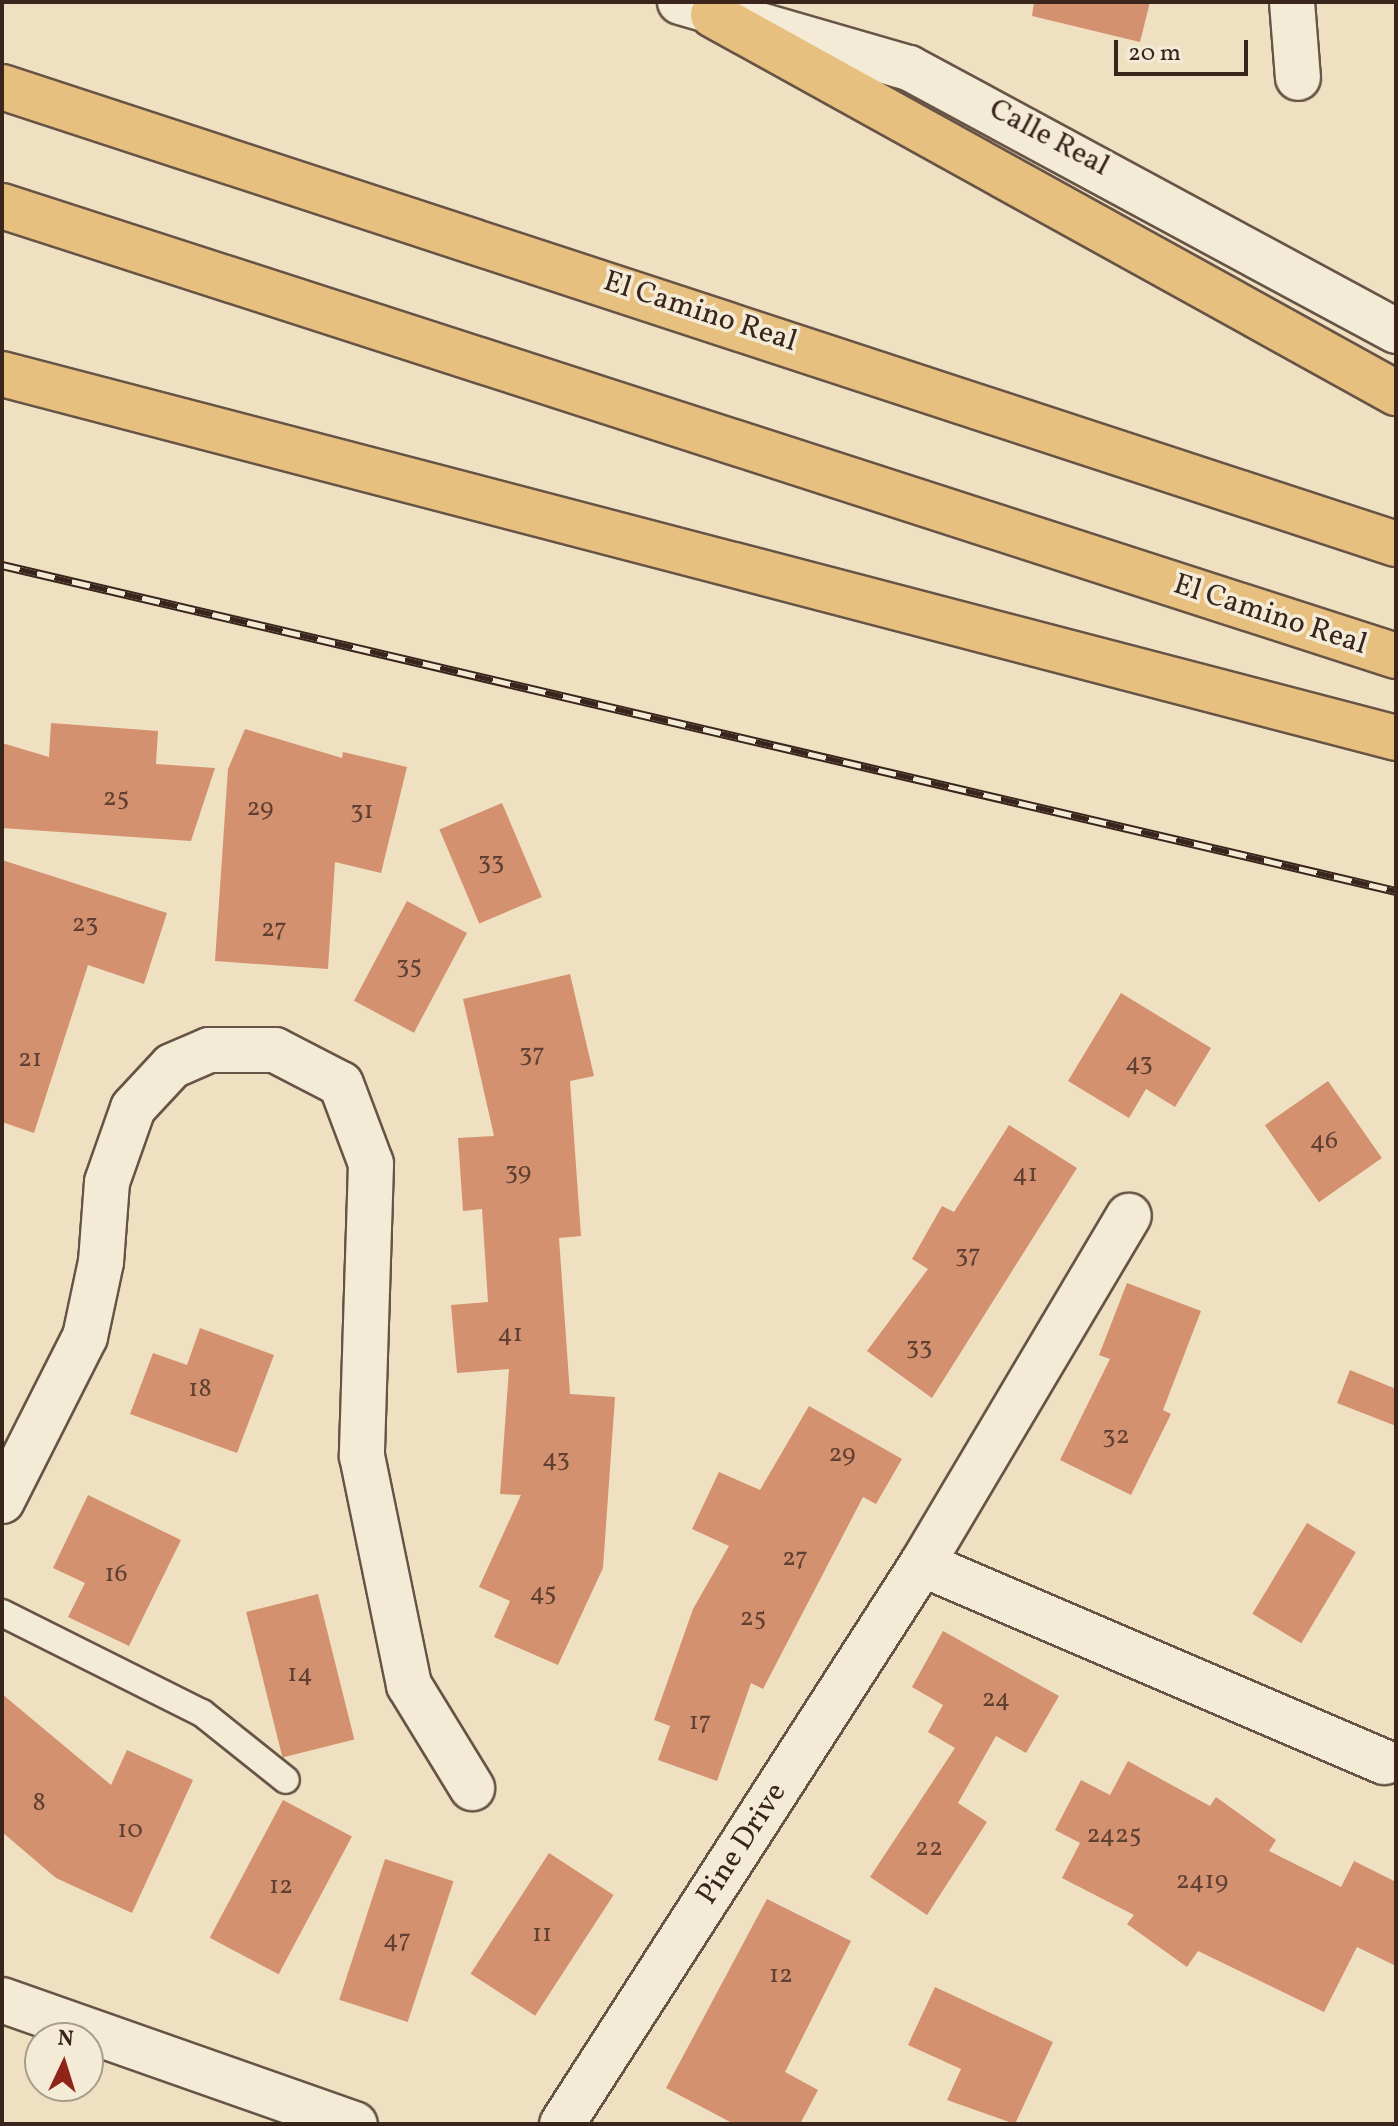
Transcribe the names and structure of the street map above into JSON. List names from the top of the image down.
{
  "streets": {
    "highway": ["El Camino Real"],
    "street": ["Calle Real", "Pine Drive"]
  },
  "house_numbers": [
    "25",
    "29",
    "31",
    "33",
    "23",
    "27",
    "35",
    "37",
    "21",
    "43",
    "46",
    "39",
    "41",
    "37",
    "41",
    "33",
    "18",
    "32",
    "29",
    "43",
    "27",
    "16",
    "45",
    "25",
    "14",
    "24",
    "17",
    "8",
    "10",
    "2425",
    "22",
    "2419",
    "12",
    "11",
    "47",
    "12"
  ],
  "scale_bar": "20 m",
  "north": "top"
}
